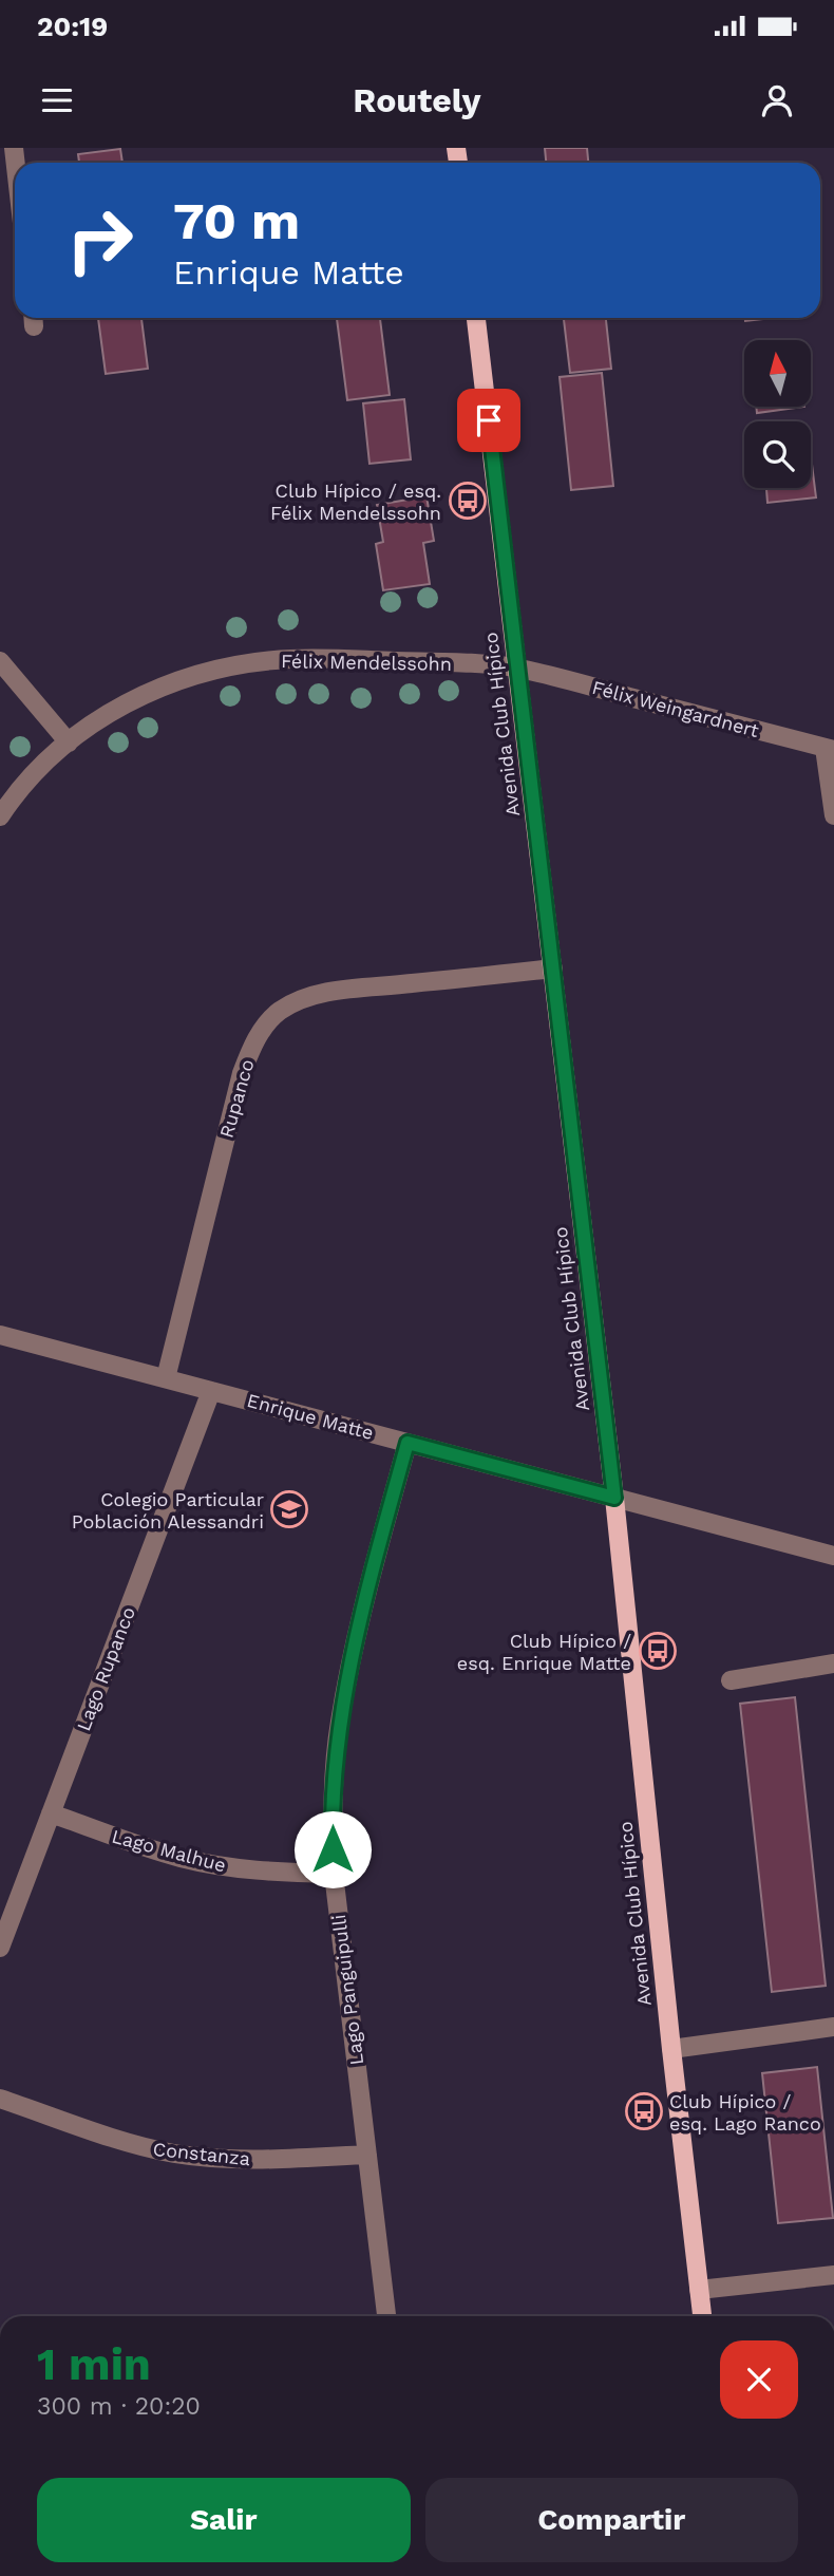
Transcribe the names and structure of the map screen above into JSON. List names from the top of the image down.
{
  "streets": {
    "main road": ["Avenida Club Hípico"],
    "street": [
      "Félix Mendelssohn",
      "Félix Weingardnert",
      "Rupanco",
      "Enrique Matte",
      "Lago Rupanco",
      "Lago Malhue",
      "Lago Panguipulli",
      "Constanza"
    ]
  },
  "crossings": [
    ["Félix Mendelssohn", "Félix Weingardnert"],
    ["Félix Mendelssohn", "Avenida Club Hípico"],
    ["Félix Weingardnert", "Avenida Club Hípico"],
    ["Avenida Club Hípico", "Rupanco"],
    ["Avenida Club Hípico", "Enrique Matte"],
    ["Rupanco", "Enrique Matte"],
    ["Enrique Matte", "Lago Rupanco"],
    ["Enrique Matte", "Lago Panguipulli"],
    ["Lago Rupanco", "Lago Malhue"],
    ["Lago Malhue", "Lago Panguipulli"],
    ["Lago Panguipulli", "Constanza"]
  ],
  "places": {
    "bus stop": ["Club Hípico / esq. Félix Mendelssohn", "Club Hípico / esq. Enrique Matte", "Club Hípico / esq. Lago Ranco"],
    "school or university": ["Colegio Particular Población Alessandri"]
  },
  "north": "top",
  "page": {
    "status": "20:19",
    "header": "Routely",
    "turn": ["70 m", "Enrique Matte"],
    "heading": ["1 min", "300 m · 20:20"],
    "buttons": ["Salir", "Compartir"]
  }
}
